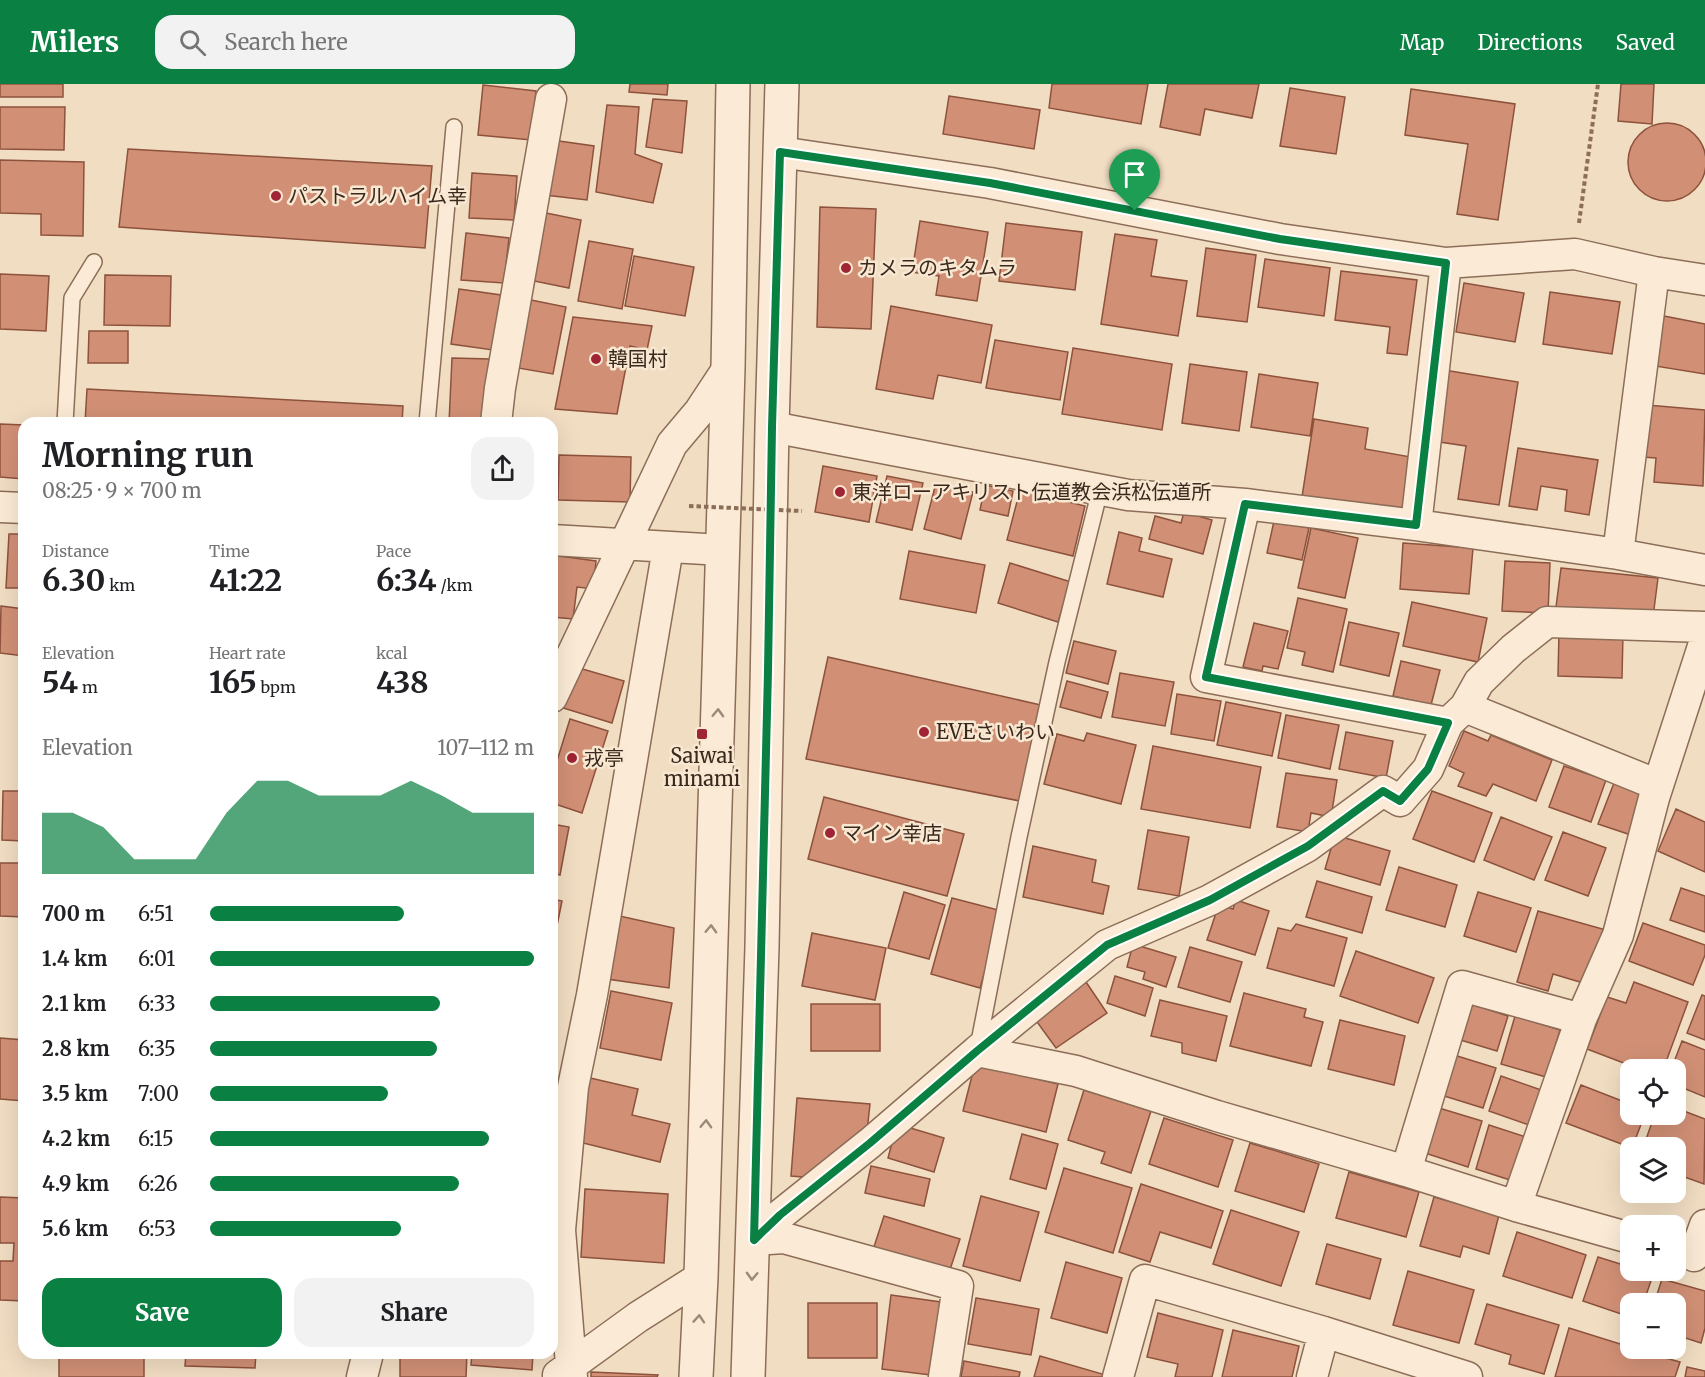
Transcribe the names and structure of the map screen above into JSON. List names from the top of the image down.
{
  "places": {
    "other": [
      "パストラルハイム幸",
      "カメラのキタムラ",
      "韓国村",
      "東洋ローアキリスト伝道教会浜松伝道所",
      "EVEさいわい",
      "戎亭",
      "マイン幸店"
    ],
    "transit": ["Saiwai minami"]
  },
  "page": {
    "header": "Milers",
    "search": "Search here",
    "nav": ["Map", "Directions", "Saved"],
    "heading": ["Morning run", "08:25 · 9 × 700 m"],
    "stats": [
      ["Distance", "6.30 km"],
      ["Time", "41:22"],
      ["Pace", "6:34 /km"],
      ["Elevation", "54 m"],
      ["Heart rate", "165 bpm"],
      ["kcal", "438"]
    ],
    "chart": ["Elevation", "107–112 m"],
    "list": [
      {
        "name": "700 m",
        "note": "6:51"
      },
      {
        "name": "1.4 km",
        "note": "6:01"
      },
      {
        "name": "2.1 km",
        "note": "6:33"
      },
      {
        "name": "2.8 km",
        "note": "6:35"
      },
      {
        "name": "3.5 km",
        "note": "7:00"
      },
      {
        "name": "4.2 km",
        "note": "6:15"
      },
      {
        "name": "4.9 km",
        "note": "6:26"
      },
      {
        "name": "5.6 km",
        "note": "6:53"
      }
    ],
    "map_buttons": ["+", "−"],
    "buttons": ["Save", "Share"]
  }
}
